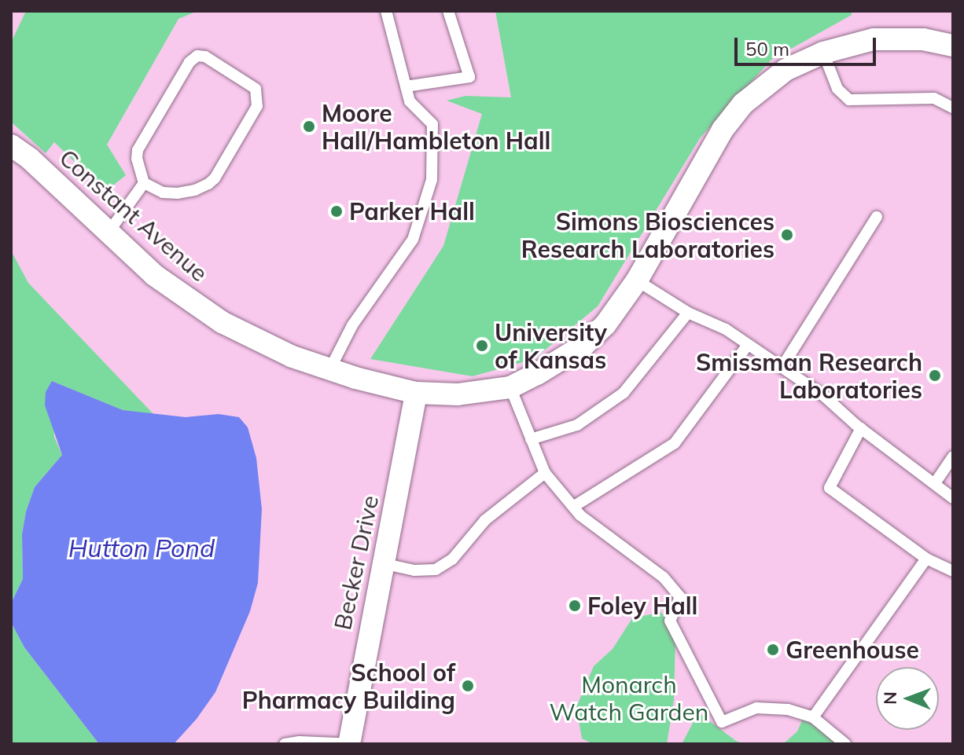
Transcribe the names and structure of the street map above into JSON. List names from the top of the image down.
{
  "streets": {
    "street": ["Constant Avenue", "Becker Drive"]
  },
  "crossings": [
    ["Constant Avenue", "Becker Drive"]
  ],
  "water": ["Hutton Pond"],
  "parks": ["Monarch Watch Garden"],
  "places": [
    "Moore Hall/Hambleton Hall",
    "Parker Hall",
    "Simons Biosciences Research Laboratories",
    "University of Kansas",
    "Smissman Research Laboratories",
    "Foley Hall",
    "Greenhouse",
    "School of Pharmacy Building"
  ],
  "scale_bar": "50 m",
  "north": "left"
}
